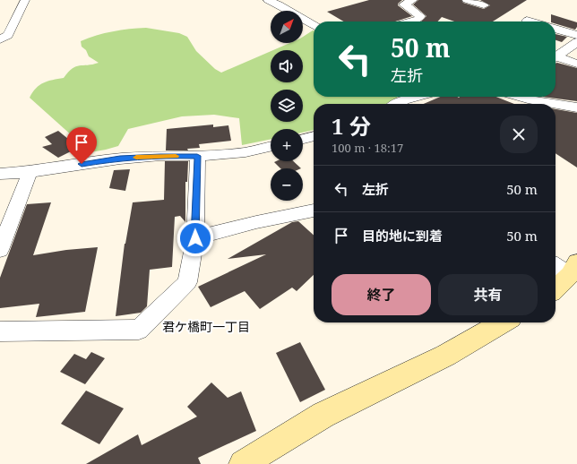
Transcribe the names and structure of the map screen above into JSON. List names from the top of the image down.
{
  "districts": ["君ケ橋町一丁目"],
  "north": "top right",
  "page": {
    "map_buttons": ["+", "−"],
    "turn": ["50 m", "左折"],
    "heading": ["1 分", "100 m · 18:17"],
    "list": [
      {
        "name": "左折",
        "value": "50 m"
      },
      {
        "name": "目的地に到着",
        "value": "50 m"
      }
    ],
    "buttons": ["終了", "共有"]
  }
}
